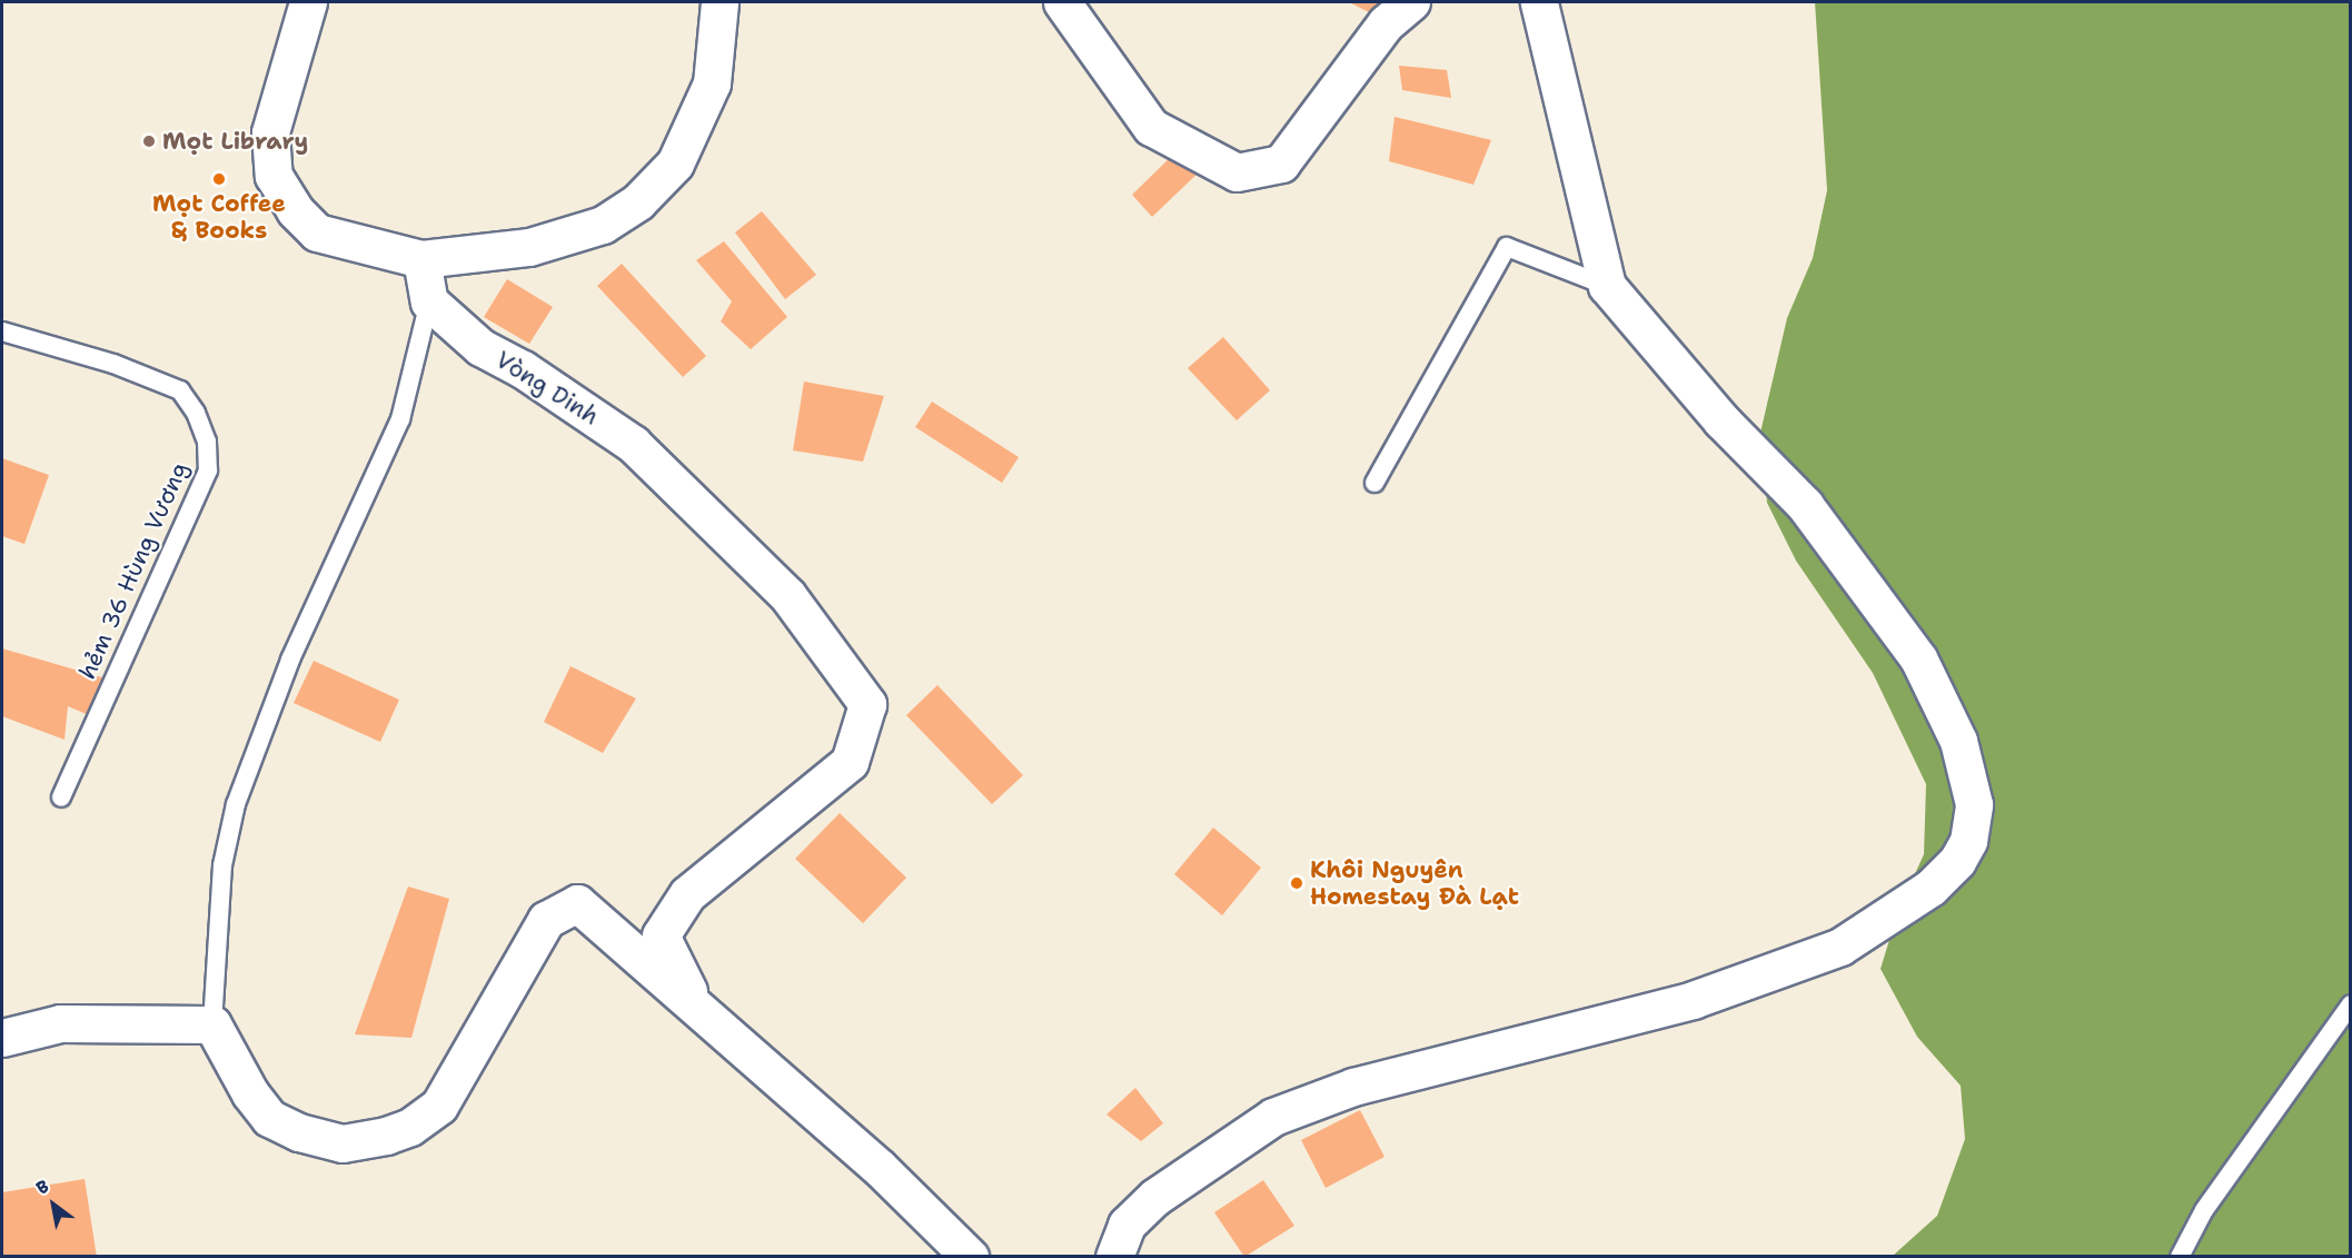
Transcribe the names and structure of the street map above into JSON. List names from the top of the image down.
{
  "streets": {
    "street": ["Vòng Dinh"],
    "lane": ["hẻm 36 Hùng Vương"]
  },
  "places": ["Mọt Library", "Mọt Coffee & Books", "Khôi Nguyên Homestay Đà Lạt"],
  "north": "top left"
}
